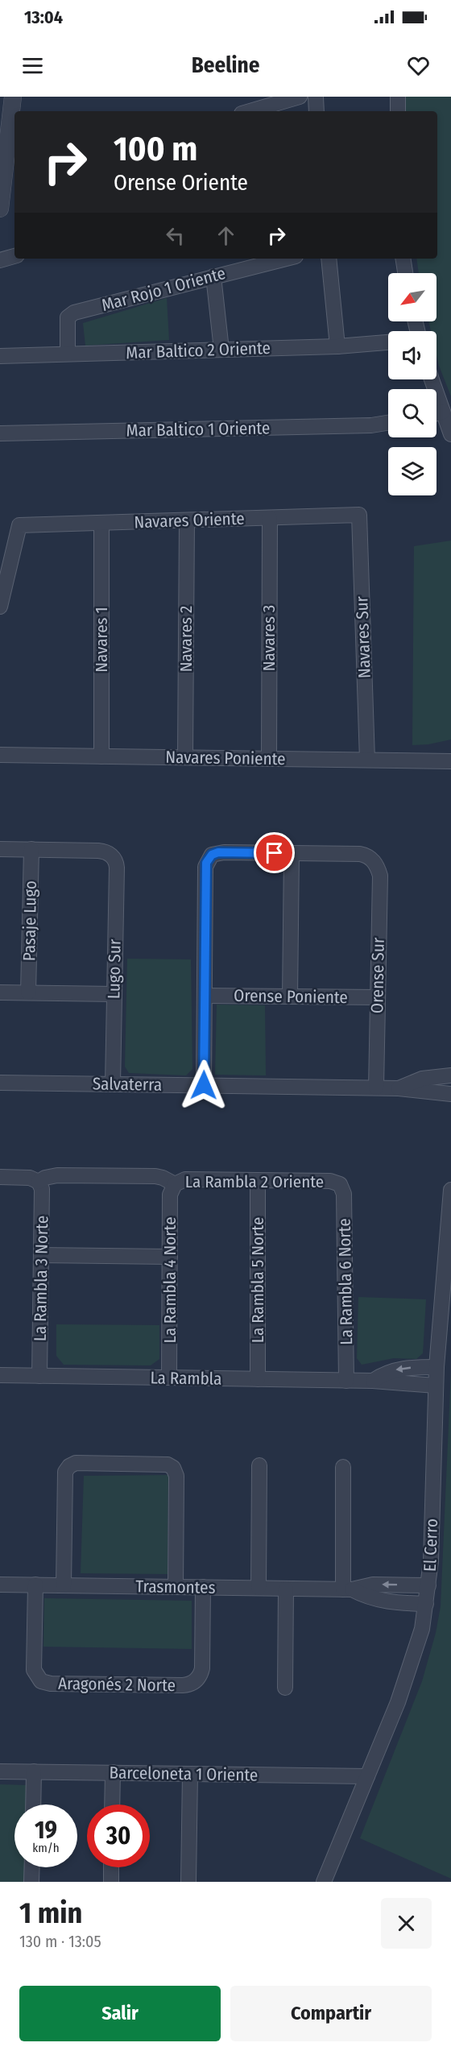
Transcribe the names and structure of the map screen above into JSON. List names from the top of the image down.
{
  "streets": {
    "street": [
      "Mar Rojo 1 Oriente",
      "Mar Baltico 2 Oriente",
      "Mar Baltico 1 Oriente",
      "Navares Oriente",
      "Navares Sur",
      "Navares 3",
      "Navares 2",
      "Navares 1",
      "Navares Poniente",
      "Pasaje Lugo",
      "Lugo Sur",
      "Orense Sur",
      "Orense Poniente",
      "Salvaterra",
      "La Rambla 2 Oriente",
      "La Rambla 3 Norte",
      "La Rambla 4 Norte",
      "La Rambla 5 Norte",
      "La Rambla 6 Norte",
      "La Rambla",
      "El Cerro",
      "Trasmontes",
      "Aragonés 2 Norte",
      "Barceloneta 1 Oriente"
    ]
  },
  "crossings": [
    ["Mar Rojo 1 Oriente", "Mar Baltico 2 Oriente"],
    ["Navares Oriente", "Navares Sur"],
    ["Navares Oriente", "Navares 3"],
    ["Navares Oriente", "Navares 2"],
    ["Navares Oriente", "Navares 1"],
    ["Navares Sur", "Navares Poniente"],
    ["Navares 3", "Navares Poniente"],
    ["Navares 2", "Navares Poniente"],
    ["Navares 1", "Navares Poniente"],
    ["Pasaje Lugo", "Lugo Sur"],
    ["Lugo Sur", "Salvaterra"],
    ["Orense Sur", "Orense Poniente"],
    ["Orense Sur", "Salvaterra"],
    ["La Rambla 2 Oriente", "La Rambla 3 Norte"],
    ["La Rambla 2 Oriente", "La Rambla 4 Norte"],
    ["La Rambla 2 Oriente", "La Rambla 5 Norte"],
    ["La Rambla 2 Oriente", "La Rambla 6 Norte"],
    ["La Rambla 3 Norte", "La Rambla"],
    ["La Rambla 4 Norte", "La Rambla"],
    ["La Rambla 5 Norte", "La Rambla"],
    ["La Rambla 6 Norte", "La Rambla"],
    ["La Rambla", "El Cerro"],
    ["El Cerro", "Trasmontes"],
    ["El Cerro", "Barceloneta 1 Oriente"],
    ["Trasmontes", "Aragonés 2 Norte"]
  ],
  "north": "bottom left",
  "page": {
    "status": "13:04",
    "header": "Beeline",
    "turn": ["100 m", "Orense Oriente"],
    "speed": "19 km/h",
    "limit": "30",
    "heading": ["1 min", "130 m · 13:05"],
    "buttons": ["Salir", "Compartir"]
  }
}
